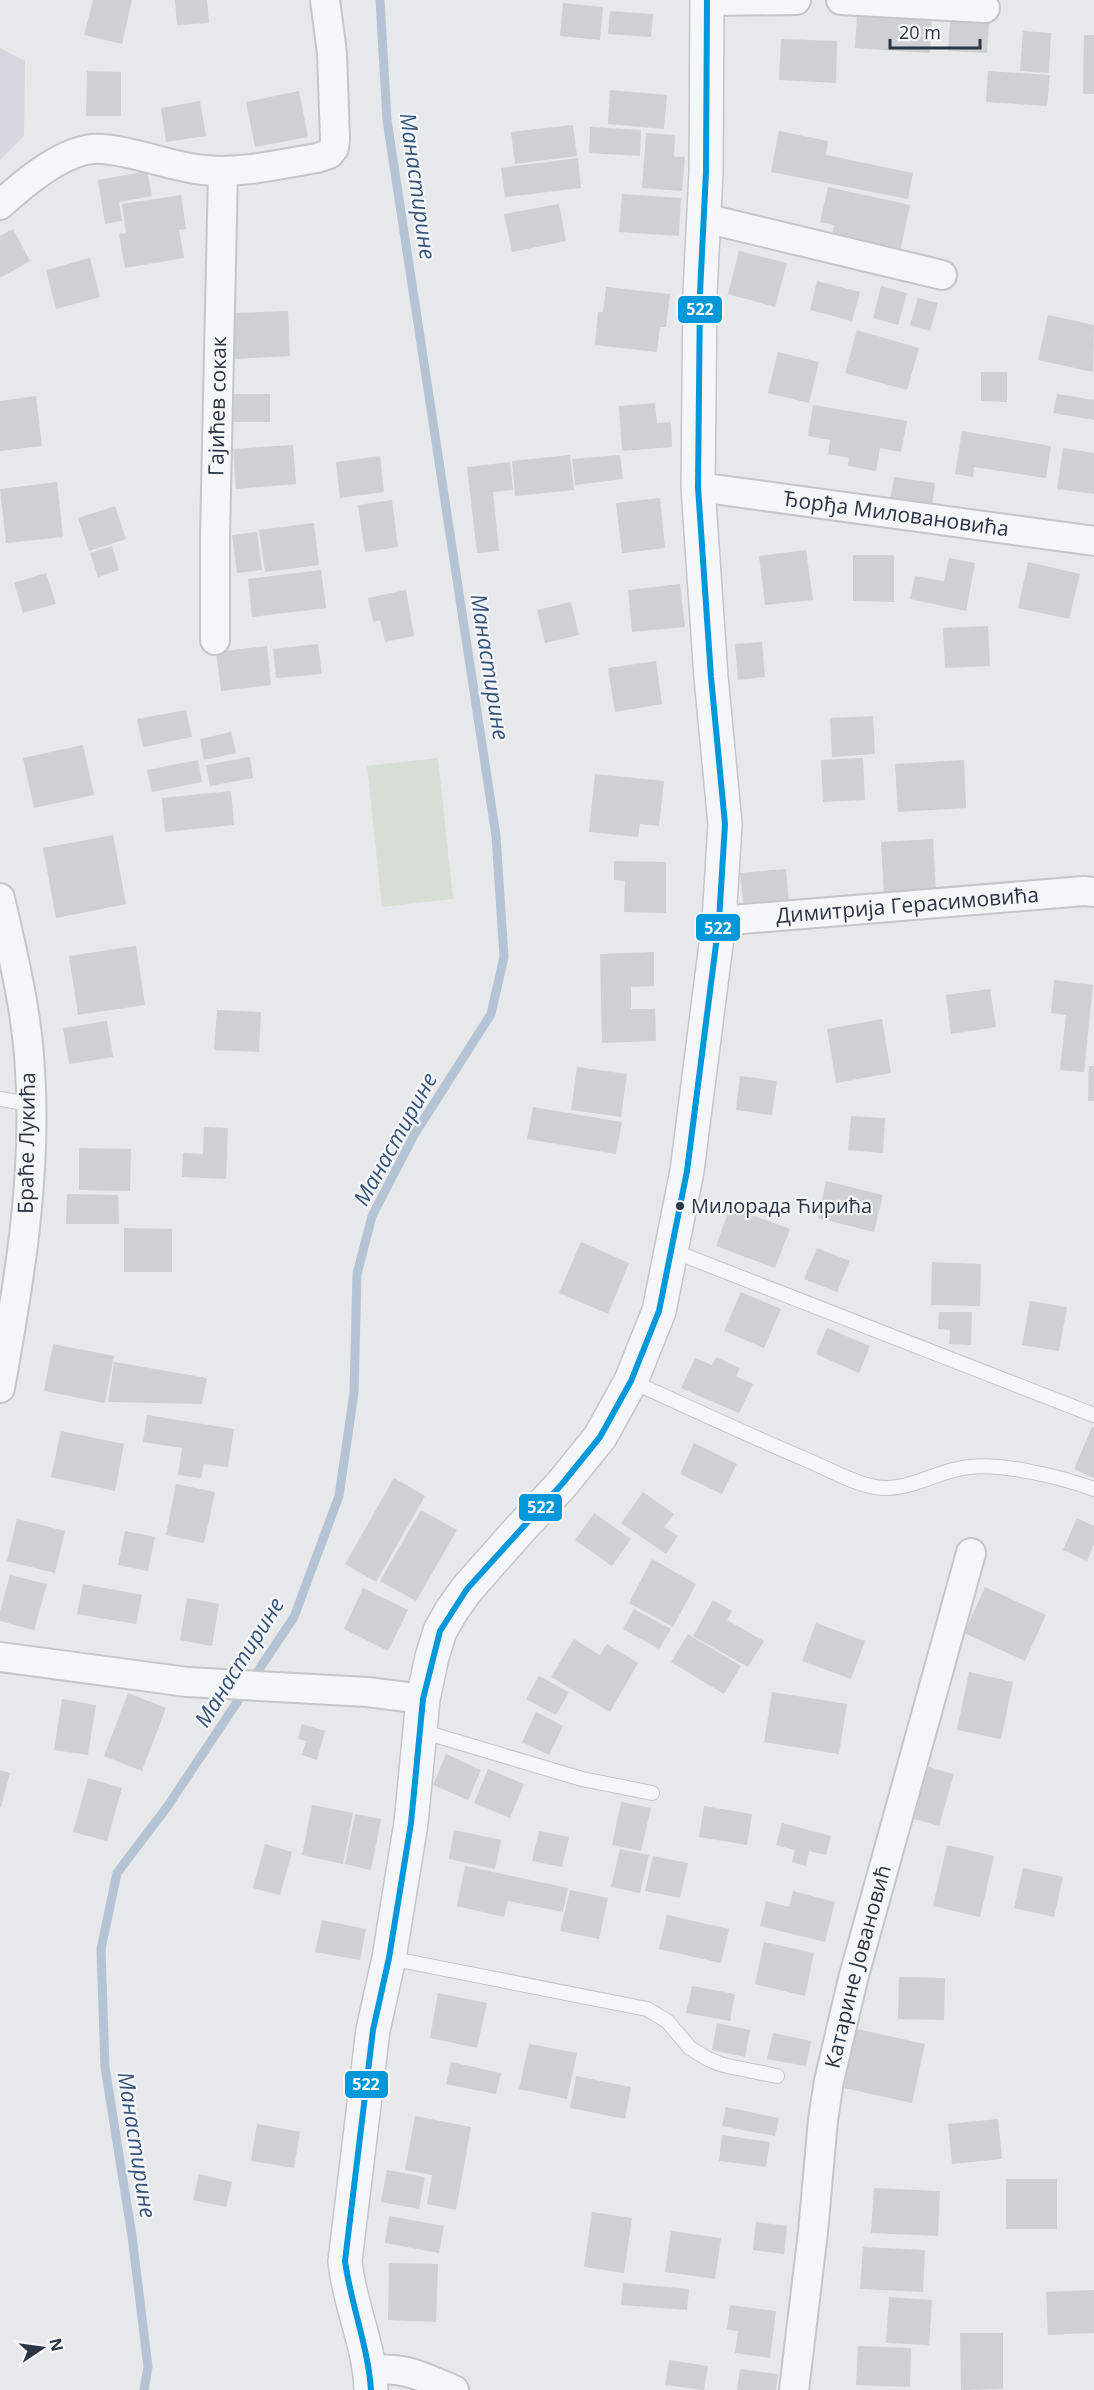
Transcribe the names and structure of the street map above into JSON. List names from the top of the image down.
{
  "streets": {
    "street": [
      "Гајићев сокак",
      "Ђорђа Миловановића",
      "Димитрија Герасимовића",
      "Браће Лукића",
      "Катарине Јовановић"
    ]
  },
  "water": ["Манастирине"],
  "places": ["Милорада Ћирића"],
  "lines": ["transit line 522"],
  "scale_bar": "20 m",
  "north": "right"
}
